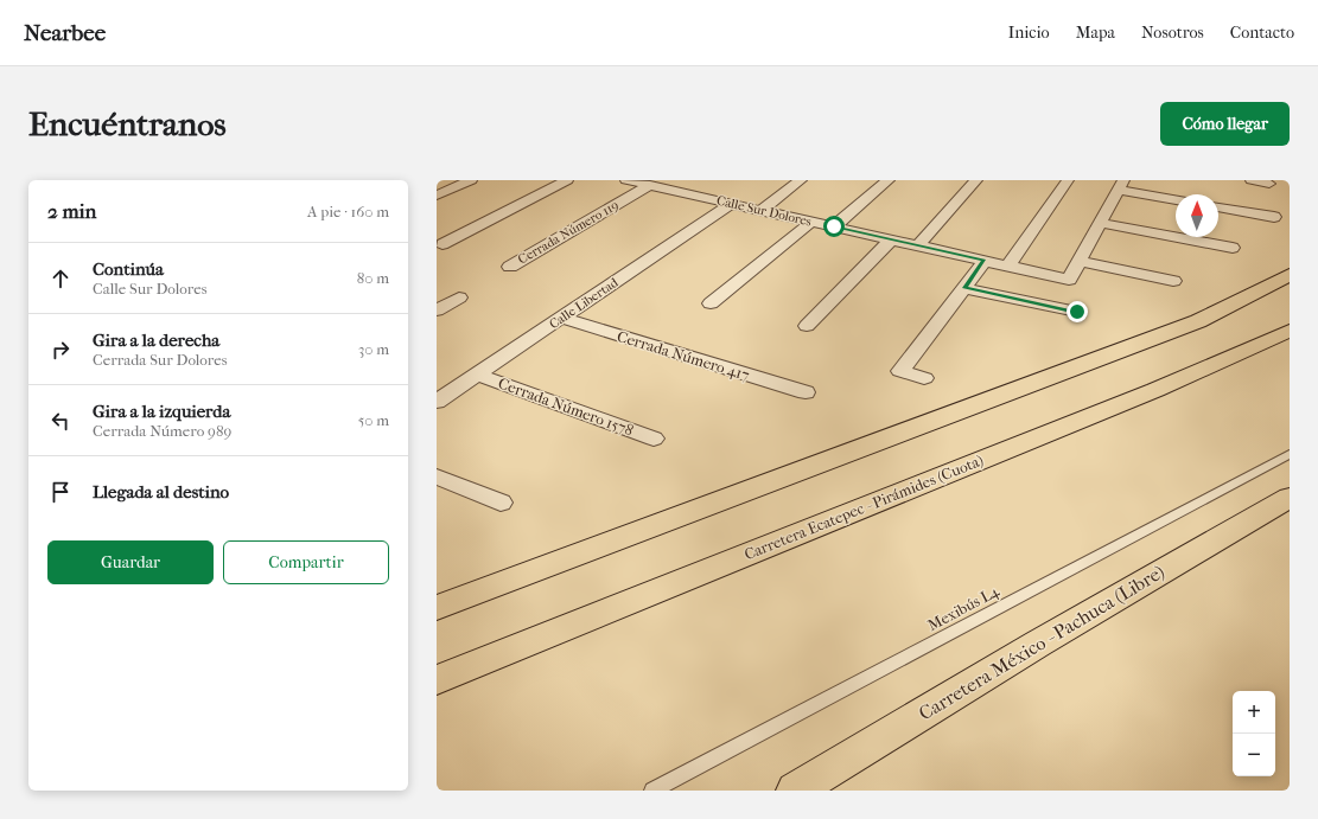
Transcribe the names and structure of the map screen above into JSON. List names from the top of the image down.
{
  "streets": {
    "main road": ["Carretera Ecatepec - Pirámides (Cuota)", "Carretera México - Pachuca (Libre)"],
    "street": [
      "Calle Sur Dolores",
      "Cerrada Número 119",
      "Calle Libertad",
      "Cerrada Número 417",
      "Cerrada Número 1578"
    ],
    "lane": ["Mexibús L4"]
  },
  "crossings": [
    ["Calle Sur Dolores", "Cerrada Número 119"],
    ["Calle Sur Dolores", "Calle Libertad"],
    ["Calle Libertad", "Cerrada Número 417"],
    ["Calle Libertad", "Cerrada Número 1578"]
  ],
  "north": "top",
  "page": {
    "header": "Nearbee",
    "nav": [
      "Inicio",
      "Mapa",
      "Nosotros",
      "Contacto"
    ],
    "buttons": [
      "Cómo llegar",
      ["Guardar", "Compartir"]
    ],
    "title": "Encuéntranos",
    "heading": ["2 min", "A pie · 160 m"],
    "list": [
      ["Continúa", "Calle Sur Dolores", "80 m"],
      ["Gira a la derecha", "Cerrada Sur Dolores", "30 m"],
      ["Gira a la izquierda", "Cerrada Número 989", "50 m"],
      "Llegada al destino"
    ],
    "map_buttons": ["+", "−"]
  }
}
